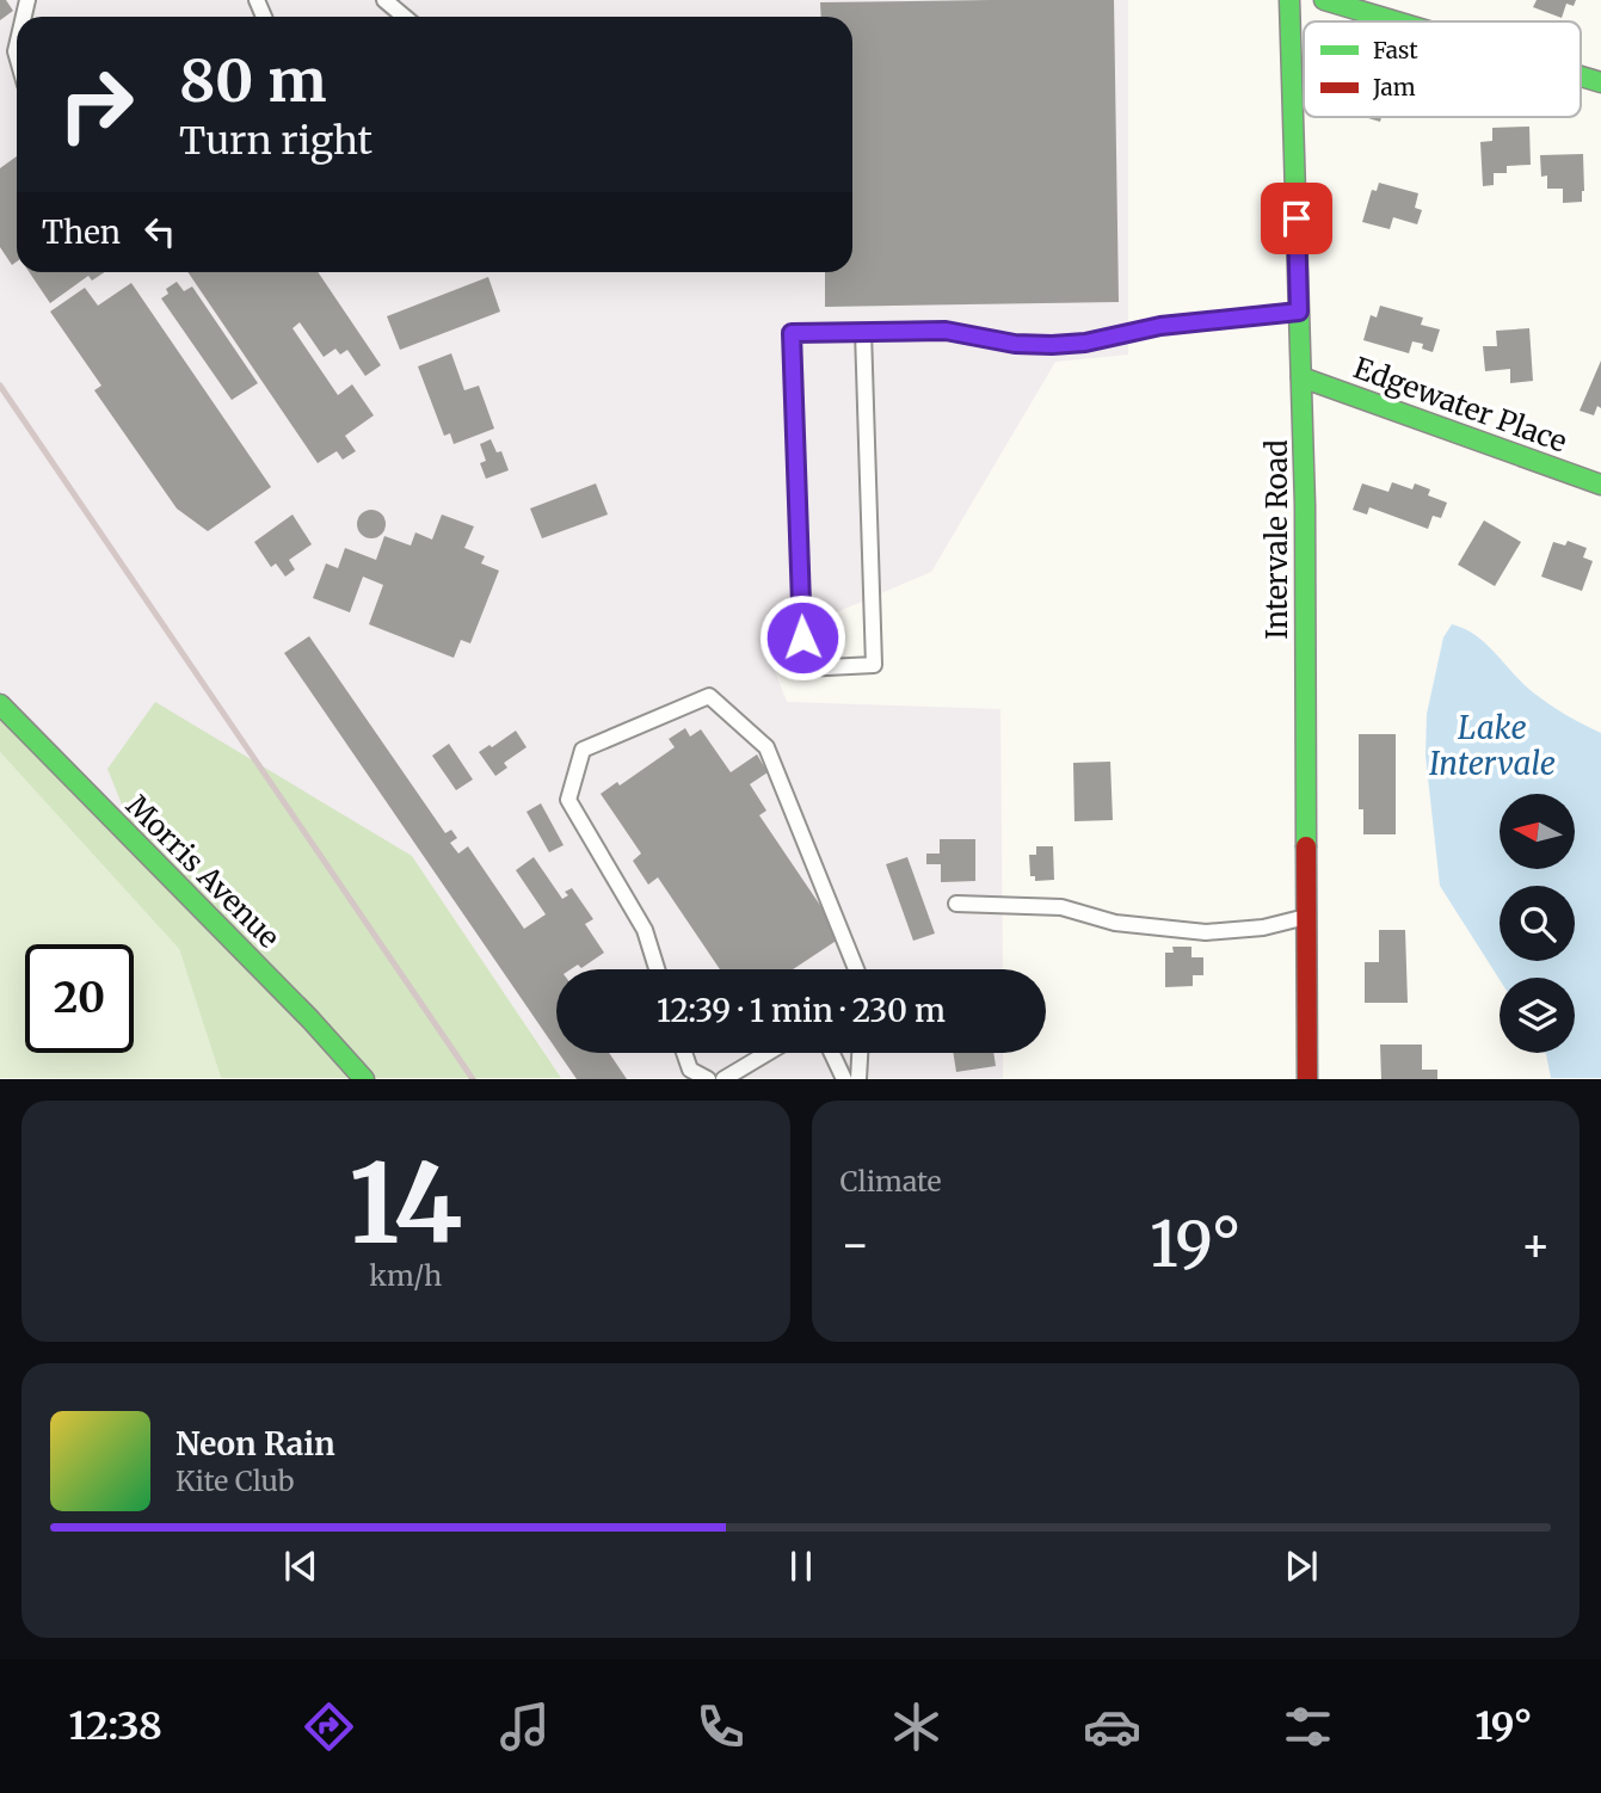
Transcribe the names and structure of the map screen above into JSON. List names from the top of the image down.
{
  "streets": {
    "street": ["Edgewater Place", "Intervale Road", "Morris Avenue"]
  },
  "crossings": [
    ["Edgewater Place", "Intervale Road"]
  ],
  "water": ["Lake Intervale"],
  "legend": ["Fast", "Jam"],
  "north": "left",
  "page": {
    "turn": ["80 m", "Turn right"],
    "then": "Then",
    "limit": "20",
    "trip": "12:39 · 1 min · 230 m",
    "tile": [
      ["14", "km/h"],
      "Climate"
    ],
    "heat": ["−", "19°", "+"],
    "song": ["Neon Rain", "Kite Club"],
    "tabs": ["12:38", "19°"]
  }
}
